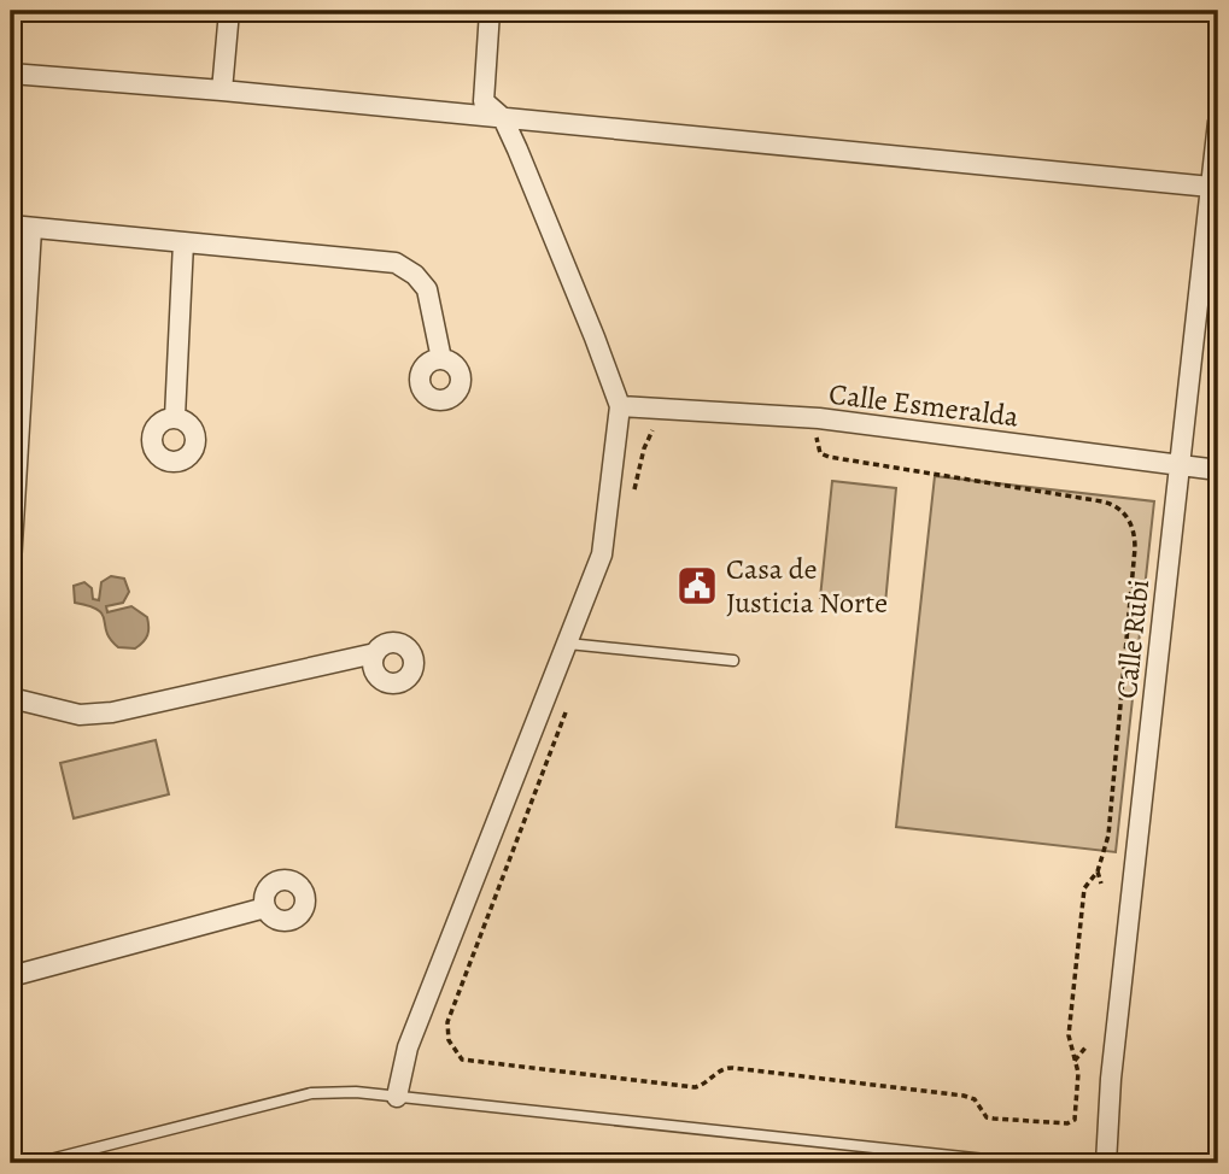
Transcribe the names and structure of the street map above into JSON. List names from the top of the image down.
{
  "streets": {
    "street": ["Calle Esmeralda", "Calle Rubi"]
  },
  "crossings": [
    ["Calle Esmeralda", "Calle Rubi"]
  ],
  "places": {
    "public building": ["Casa de Justicia Norte"]
  }
}
